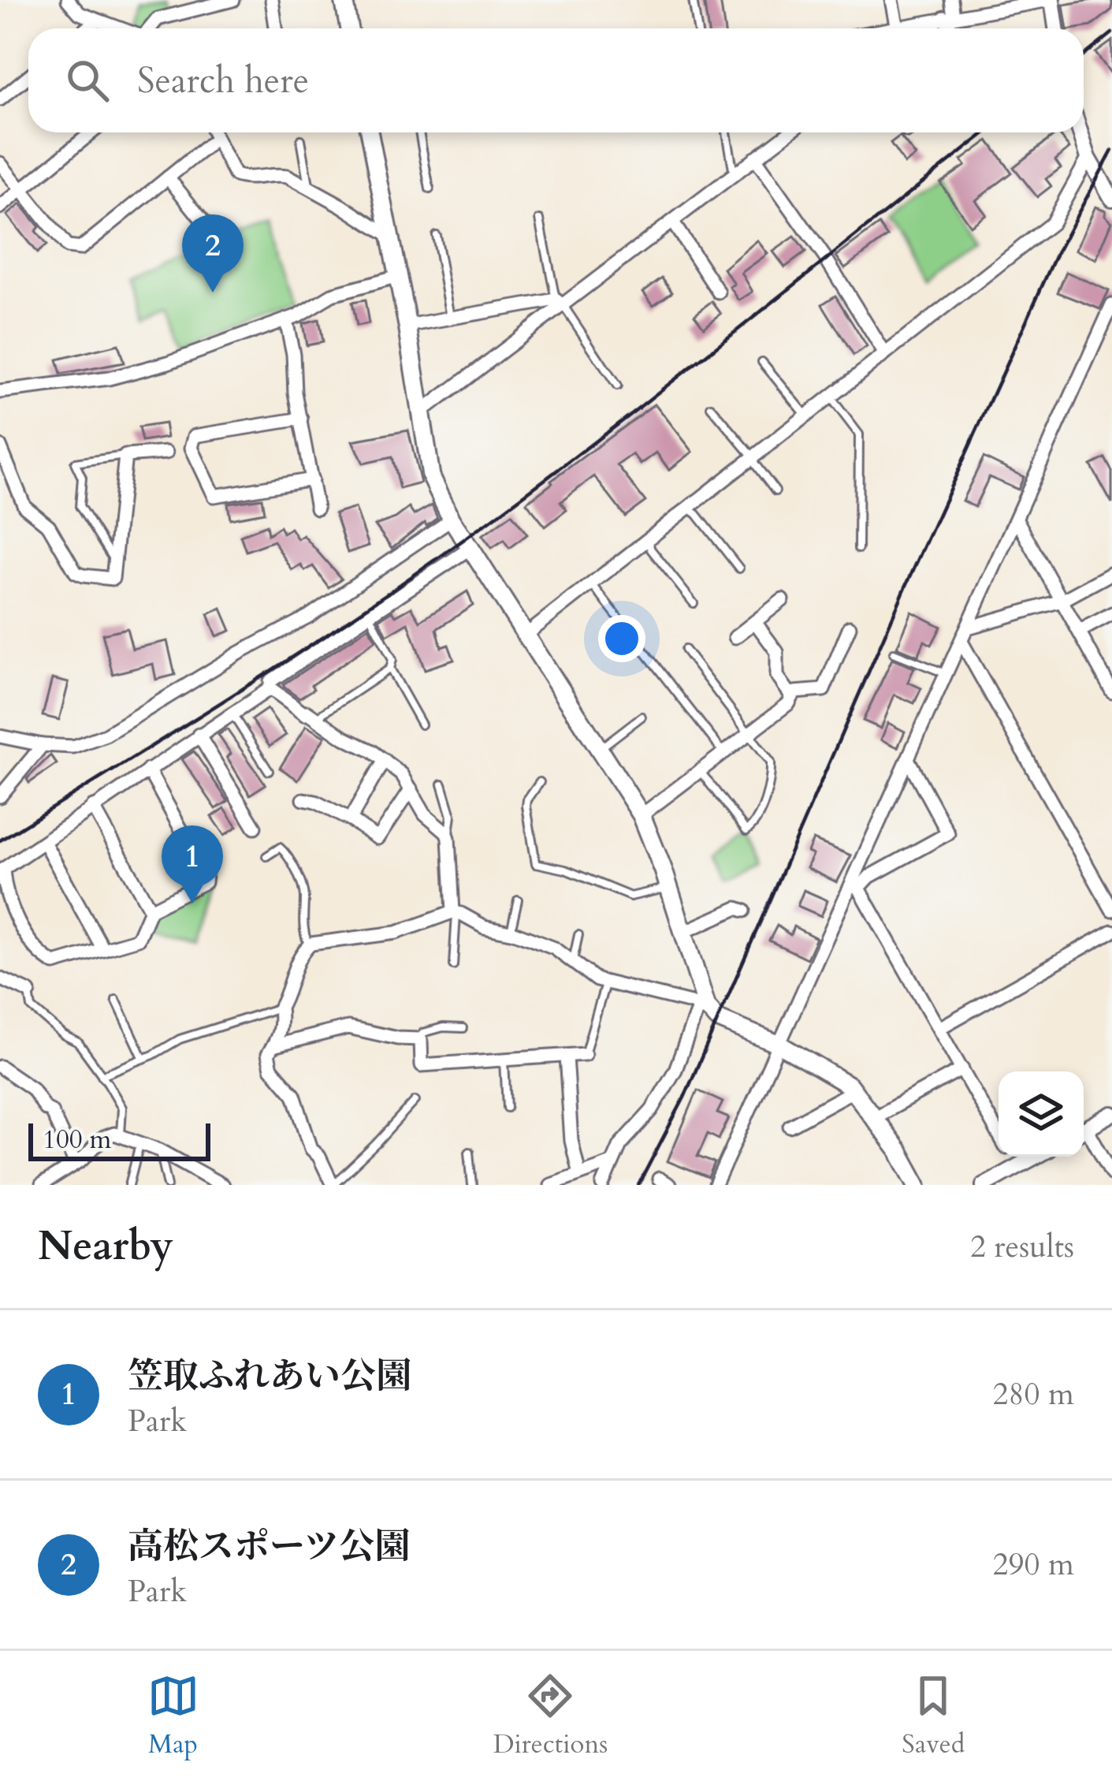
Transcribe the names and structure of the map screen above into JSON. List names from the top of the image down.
{
  "scale_bar": "100 m",
  "page": {
    "search": "Search here",
    "pins": ["2", "1"],
    "scale": "100 m",
    "heading": ["Nearby", "2 results"],
    "list": [
      {
        "mark": "1",
        "name": "笠取ふれあい公園",
        "note": "Park",
        "value": "280 m"
      },
      {
        "mark": "2",
        "name": "高松スポーツ公園",
        "note": "Park",
        "value": "290 m"
      }
    ],
    "nav": ["Map", "Directions", "Saved"]
  }
}
